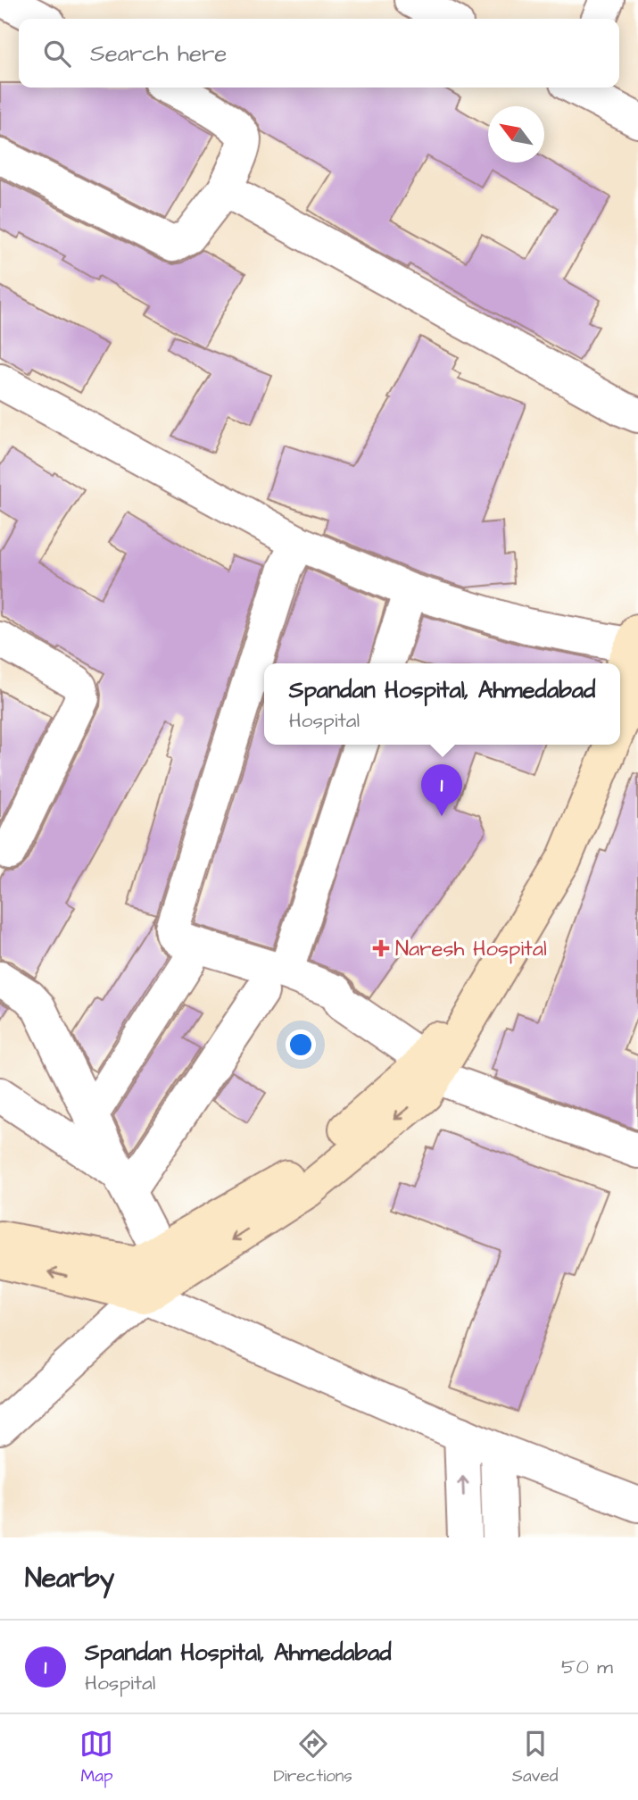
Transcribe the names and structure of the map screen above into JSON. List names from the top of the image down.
{
  "places": {
    "health": ["Naresh Hospital"]
  },
  "north": "top left",
  "page": {
    "search": "Search here",
    "popup": ["Spandan Hospital, Ahmedabad", "Hospital"],
    "pins": "1",
    "heading": "Nearby",
    "list": [
      {
        "mark": "1",
        "name": "Spandan Hospital, Ahmedabad",
        "note": "Hospital",
        "value": "50 m"
      }
    ],
    "nav": ["Map", "Directions", "Saved"]
  }
}
